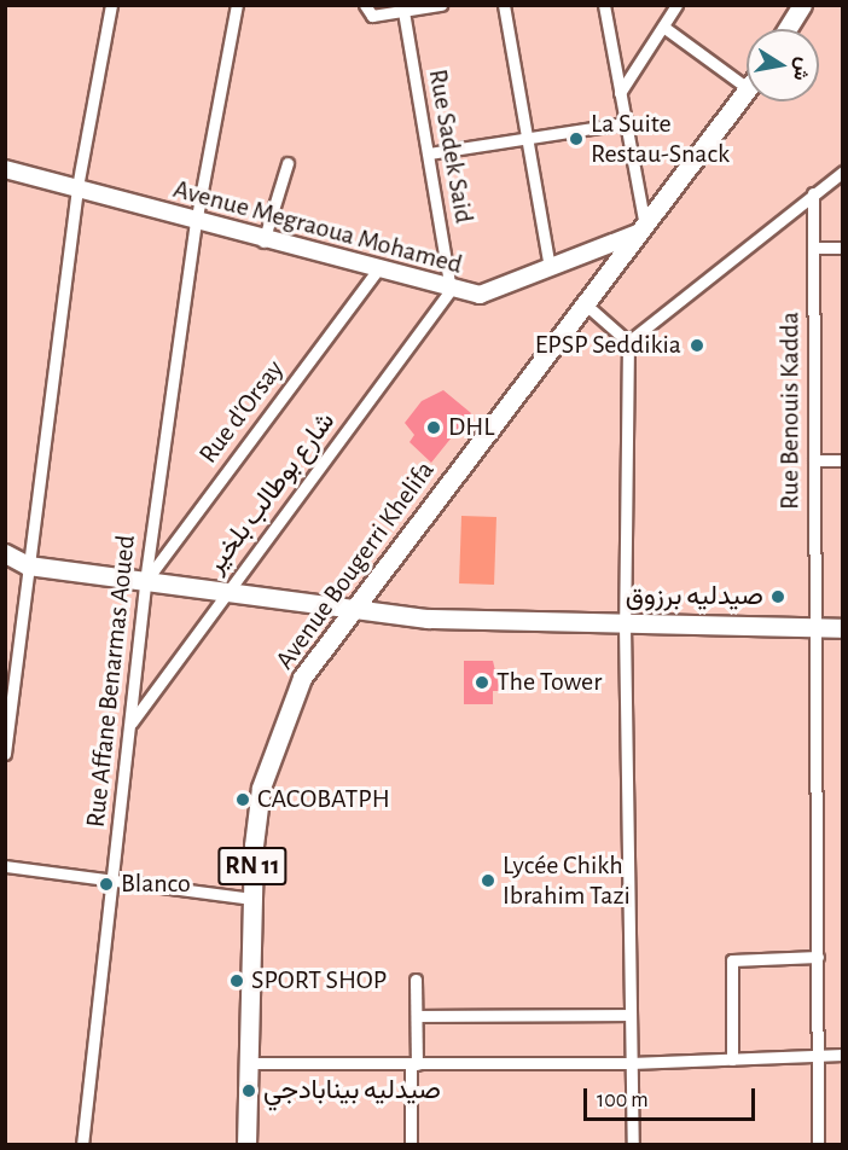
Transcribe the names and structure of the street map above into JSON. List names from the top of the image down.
{
  "streets": {
    "main road": ["Avenue Bougerri Khelifa", "RN 11"],
    "street": [
      "Rue Sadek Said",
      "Avenue Megraoua Mohamed",
      "Rue Benouis Kadda",
      "Rue d'Orsay",
      "شارع بوطالب بلخير",
      "Rue Affane Benarmas Aoued"
    ]
  },
  "crossings": [
    ["Rue Sadek Said", "Avenue Megraoua Mohamed"],
    ["Rue Sadek Said", "شارع بوطالب بلخير"],
    ["Avenue Megraoua Mohamed", "Rue d'Orsay"],
    ["Avenue Megraoua Mohamed", "شارع بوطالب بلخير"],
    ["Avenue Megraoua Mohamed", "Avenue Bougerri Khelifa"],
    ["Avenue Megraoua Mohamed", "Rue Affane Benarmas Aoued"],
    ["Rue d'Orsay", "Rue Affane Benarmas Aoued"],
    ["شارع بوطالب بلخير", "Rue Affane Benarmas Aoued"]
  ],
  "places": [
    "La Suite Restau-Snack",
    "EPSP Seddikia",
    "DHL",
    "صيدليه برزوق",
    "The Tower",
    "CACOBATPH",
    "Lycée Chikh Ibrahim Tazi",
    "Blanco",
    "SPORT SHOP",
    "صيدليه بينابادجي"
  ],
  "scale_bar": "100 m",
  "north": "right"
}
